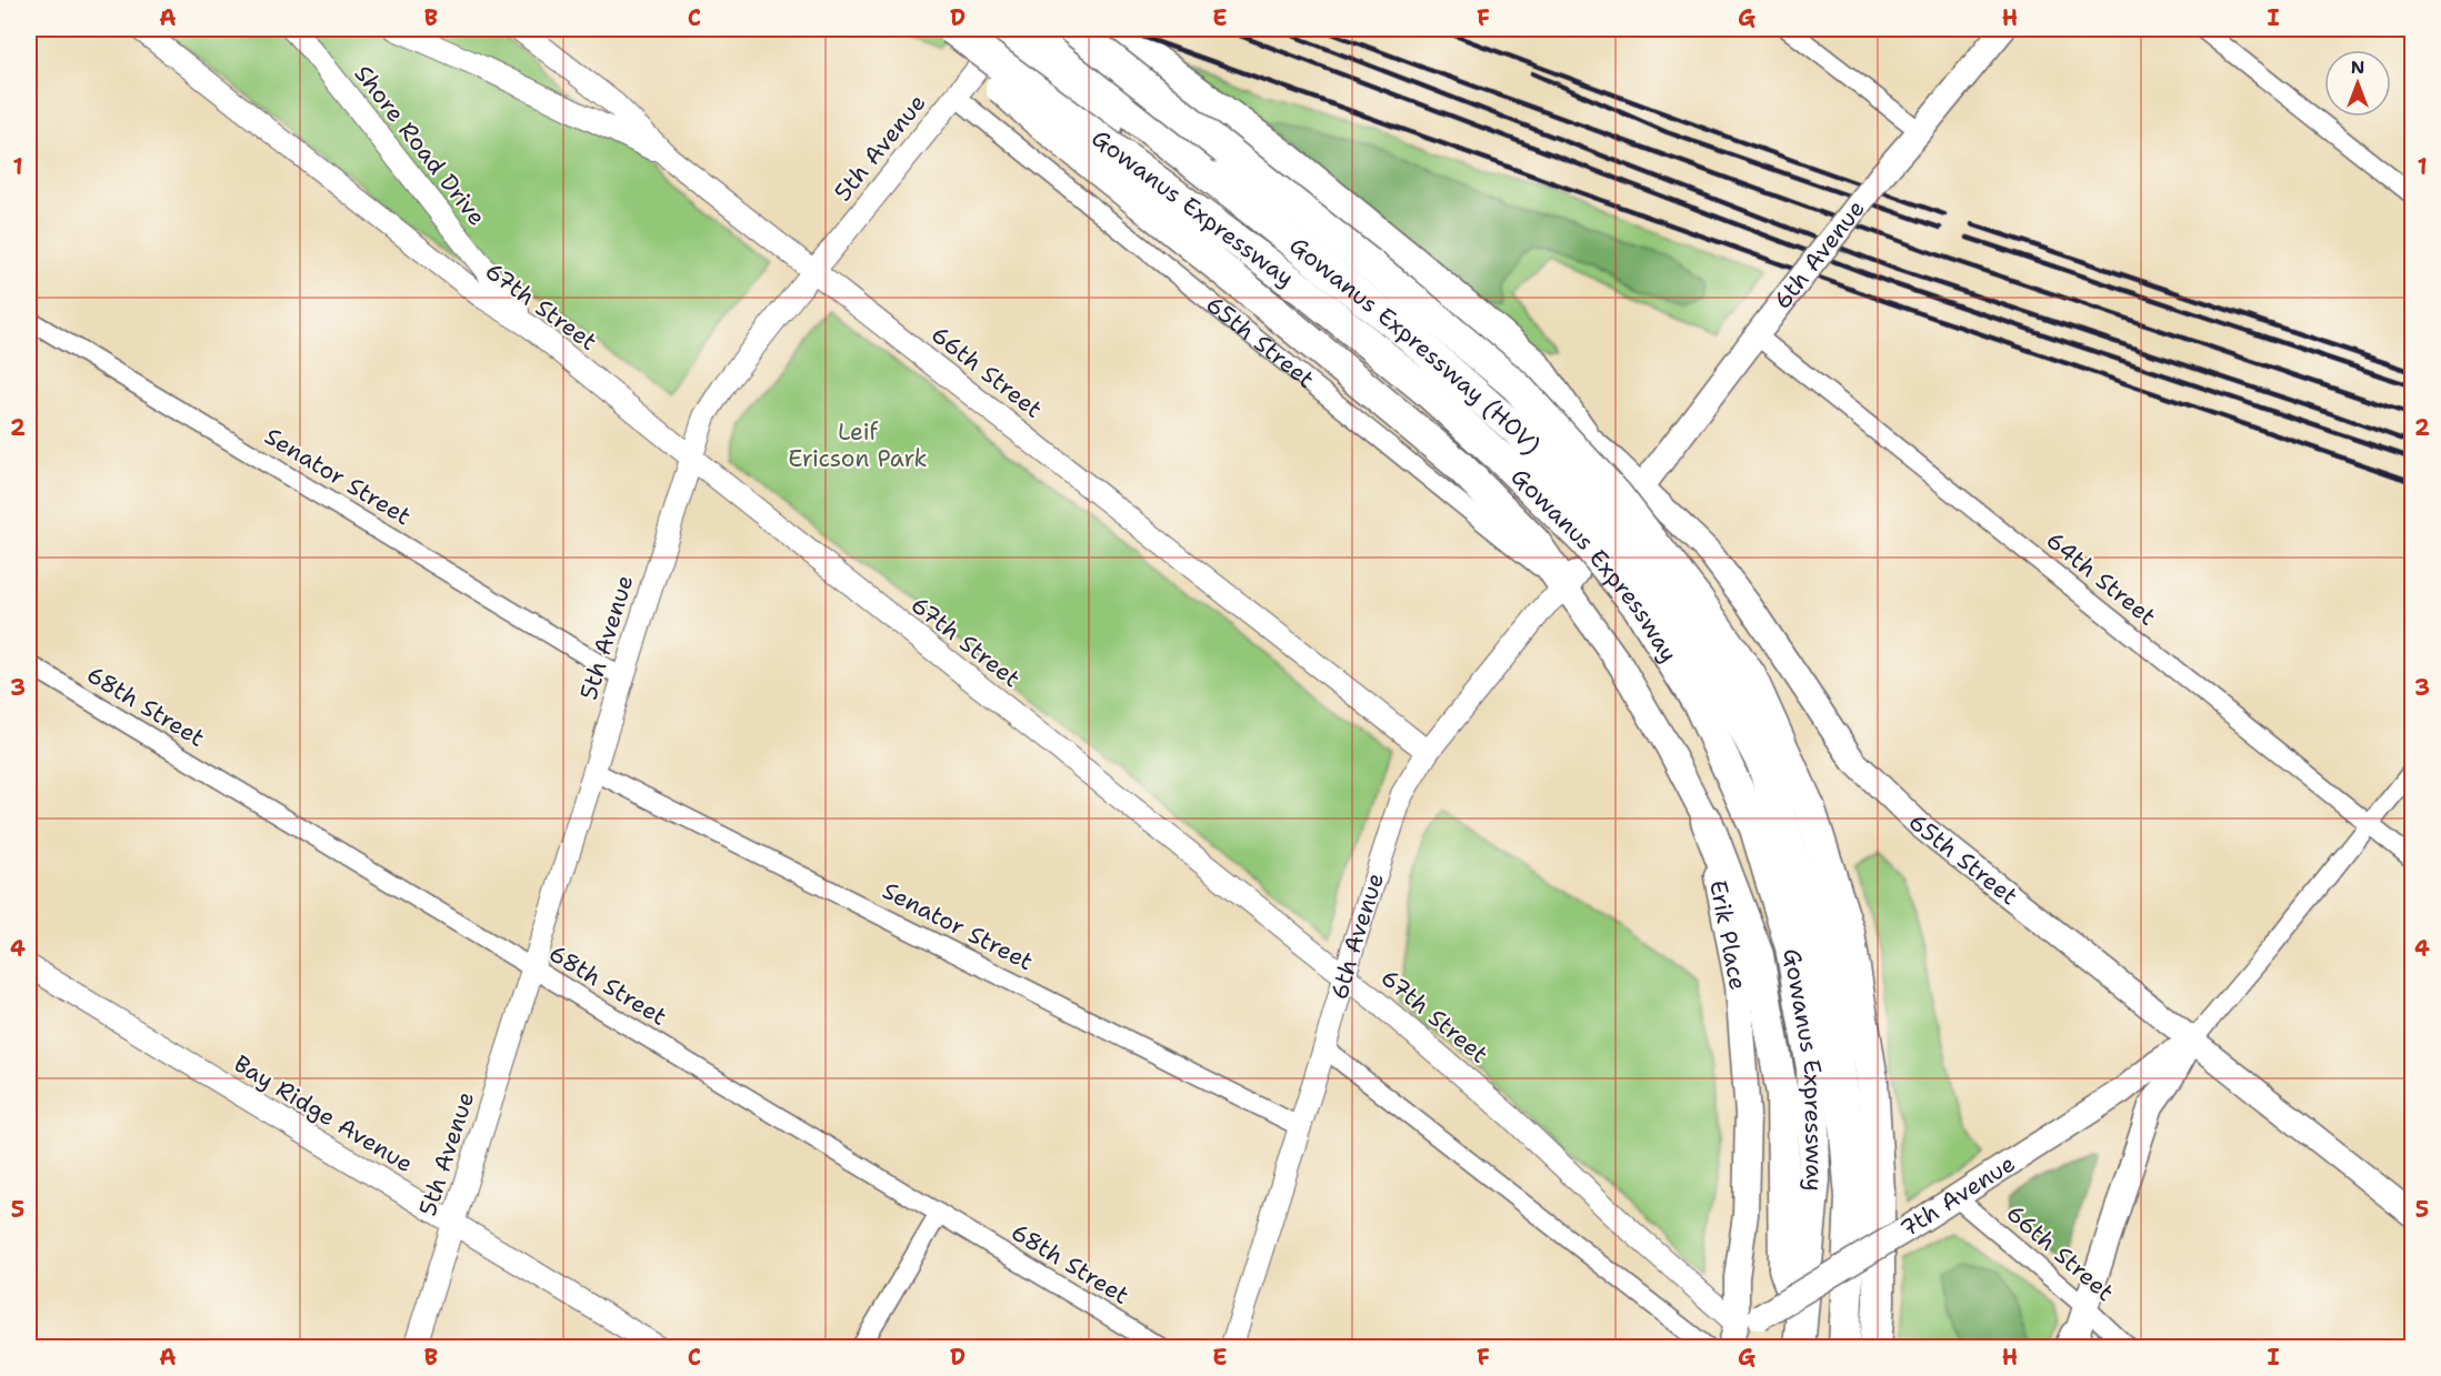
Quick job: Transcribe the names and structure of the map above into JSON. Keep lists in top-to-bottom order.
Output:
{
  "streets": {
    "highway": ["Gowanus Expressway", "Gowanus Expressway (HOV)"],
    "main road": [
      "6th Avenue",
      "65th Street",
      "Erik Place",
      "7th Avenue"
    ],
    "street": [
      "Shore Road Drive",
      "5th Avenue",
      "67th Street",
      "66th Street",
      "Senator Street",
      "64th Street",
      "68th Street",
      "Bay Ridge Avenue"
    ]
  },
  "crossings": [
    ["Shore Road Drive", "67th Street"],
    ["5th Avenue", "67th Street"],
    ["5th Avenue", "65th Street"],
    ["5th Avenue", "Gowanus Expressway (HOV)"],
    ["5th Avenue", "66th Street"],
    ["5th Avenue", "Senator Street"],
    ["5th Avenue", "68th Street"],
    ["5th Avenue", "Bay Ridge Avenue"],
    ["Gowanus Expressway", "Gowanus Expressway (HOV)"],
    ["6th Avenue", "67th Street"],
    ["6th Avenue", "65th Street"],
    ["6th Avenue", "66th Street"],
    ["6th Avenue", "Senator Street"],
    ["6th Avenue", "64th Street"],
    ["6th Avenue", "Erik Place"],
    ["67th Street", "Erik Place"],
    ["67th Street", "7th Avenue"],
    ["65th Street", "Erik Place"],
    ["65th Street", "7th Avenue"],
    ["66th Street", "7th Avenue"],
    ["64th Street", "7th Avenue"],
    ["Erik Place", "7th Avenue"]
  ],
  "parks": ["Leif Ericson Park"],
  "north": "top",
  "grid": {
    "columns": [
      "A",
      "B",
      "C",
      "D",
      "E",
      "F",
      "G",
      "H",
      "I"
    ],
    "rows": [
      "1",
      "2",
      "3",
      "4",
      "5"
    ]
  }
}
